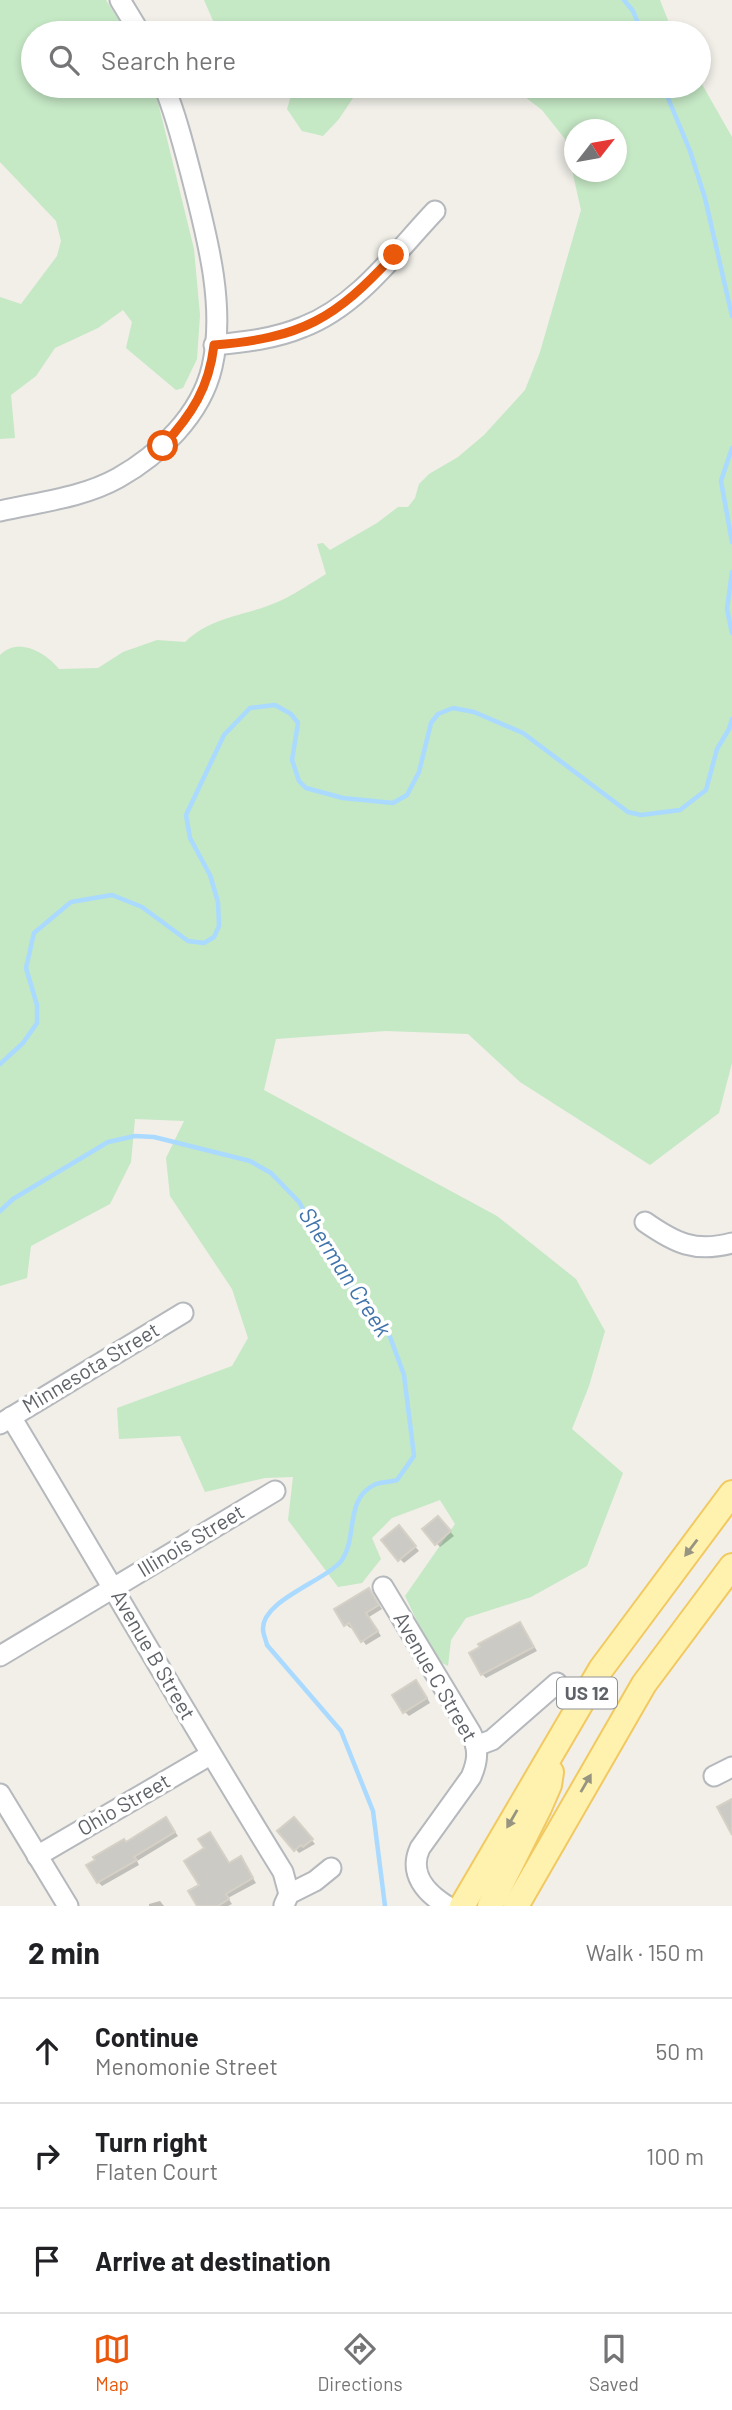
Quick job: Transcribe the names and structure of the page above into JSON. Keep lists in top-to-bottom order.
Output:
{
  "streets": {
    "main road": ["US 12"],
    "street": [
      "Minnesota Street",
      "Illinois Street",
      "Avenue B Street",
      "Avenue C Street",
      "Ohio Street"
    ]
  },
  "crossings": [
    ["Minnesota Street", "Avenue B Street"],
    ["Illinois Street", "Avenue B Street"],
    ["Avenue B Street", "Ohio Street"]
  ],
  "water": ["Sherman Creek"],
  "north": "top right",
  "page": {
    "search": "Search here",
    "heading": ["2 min", "Walk · 150 m"],
    "list": [
      ["Continue", "Menomonie Street", "50 m"],
      ["Turn right", "Flaten Court", "100 m"],
      "Arrive at destination"
    ],
    "nav": ["Map", "Directions", "Saved"]
  }
}
